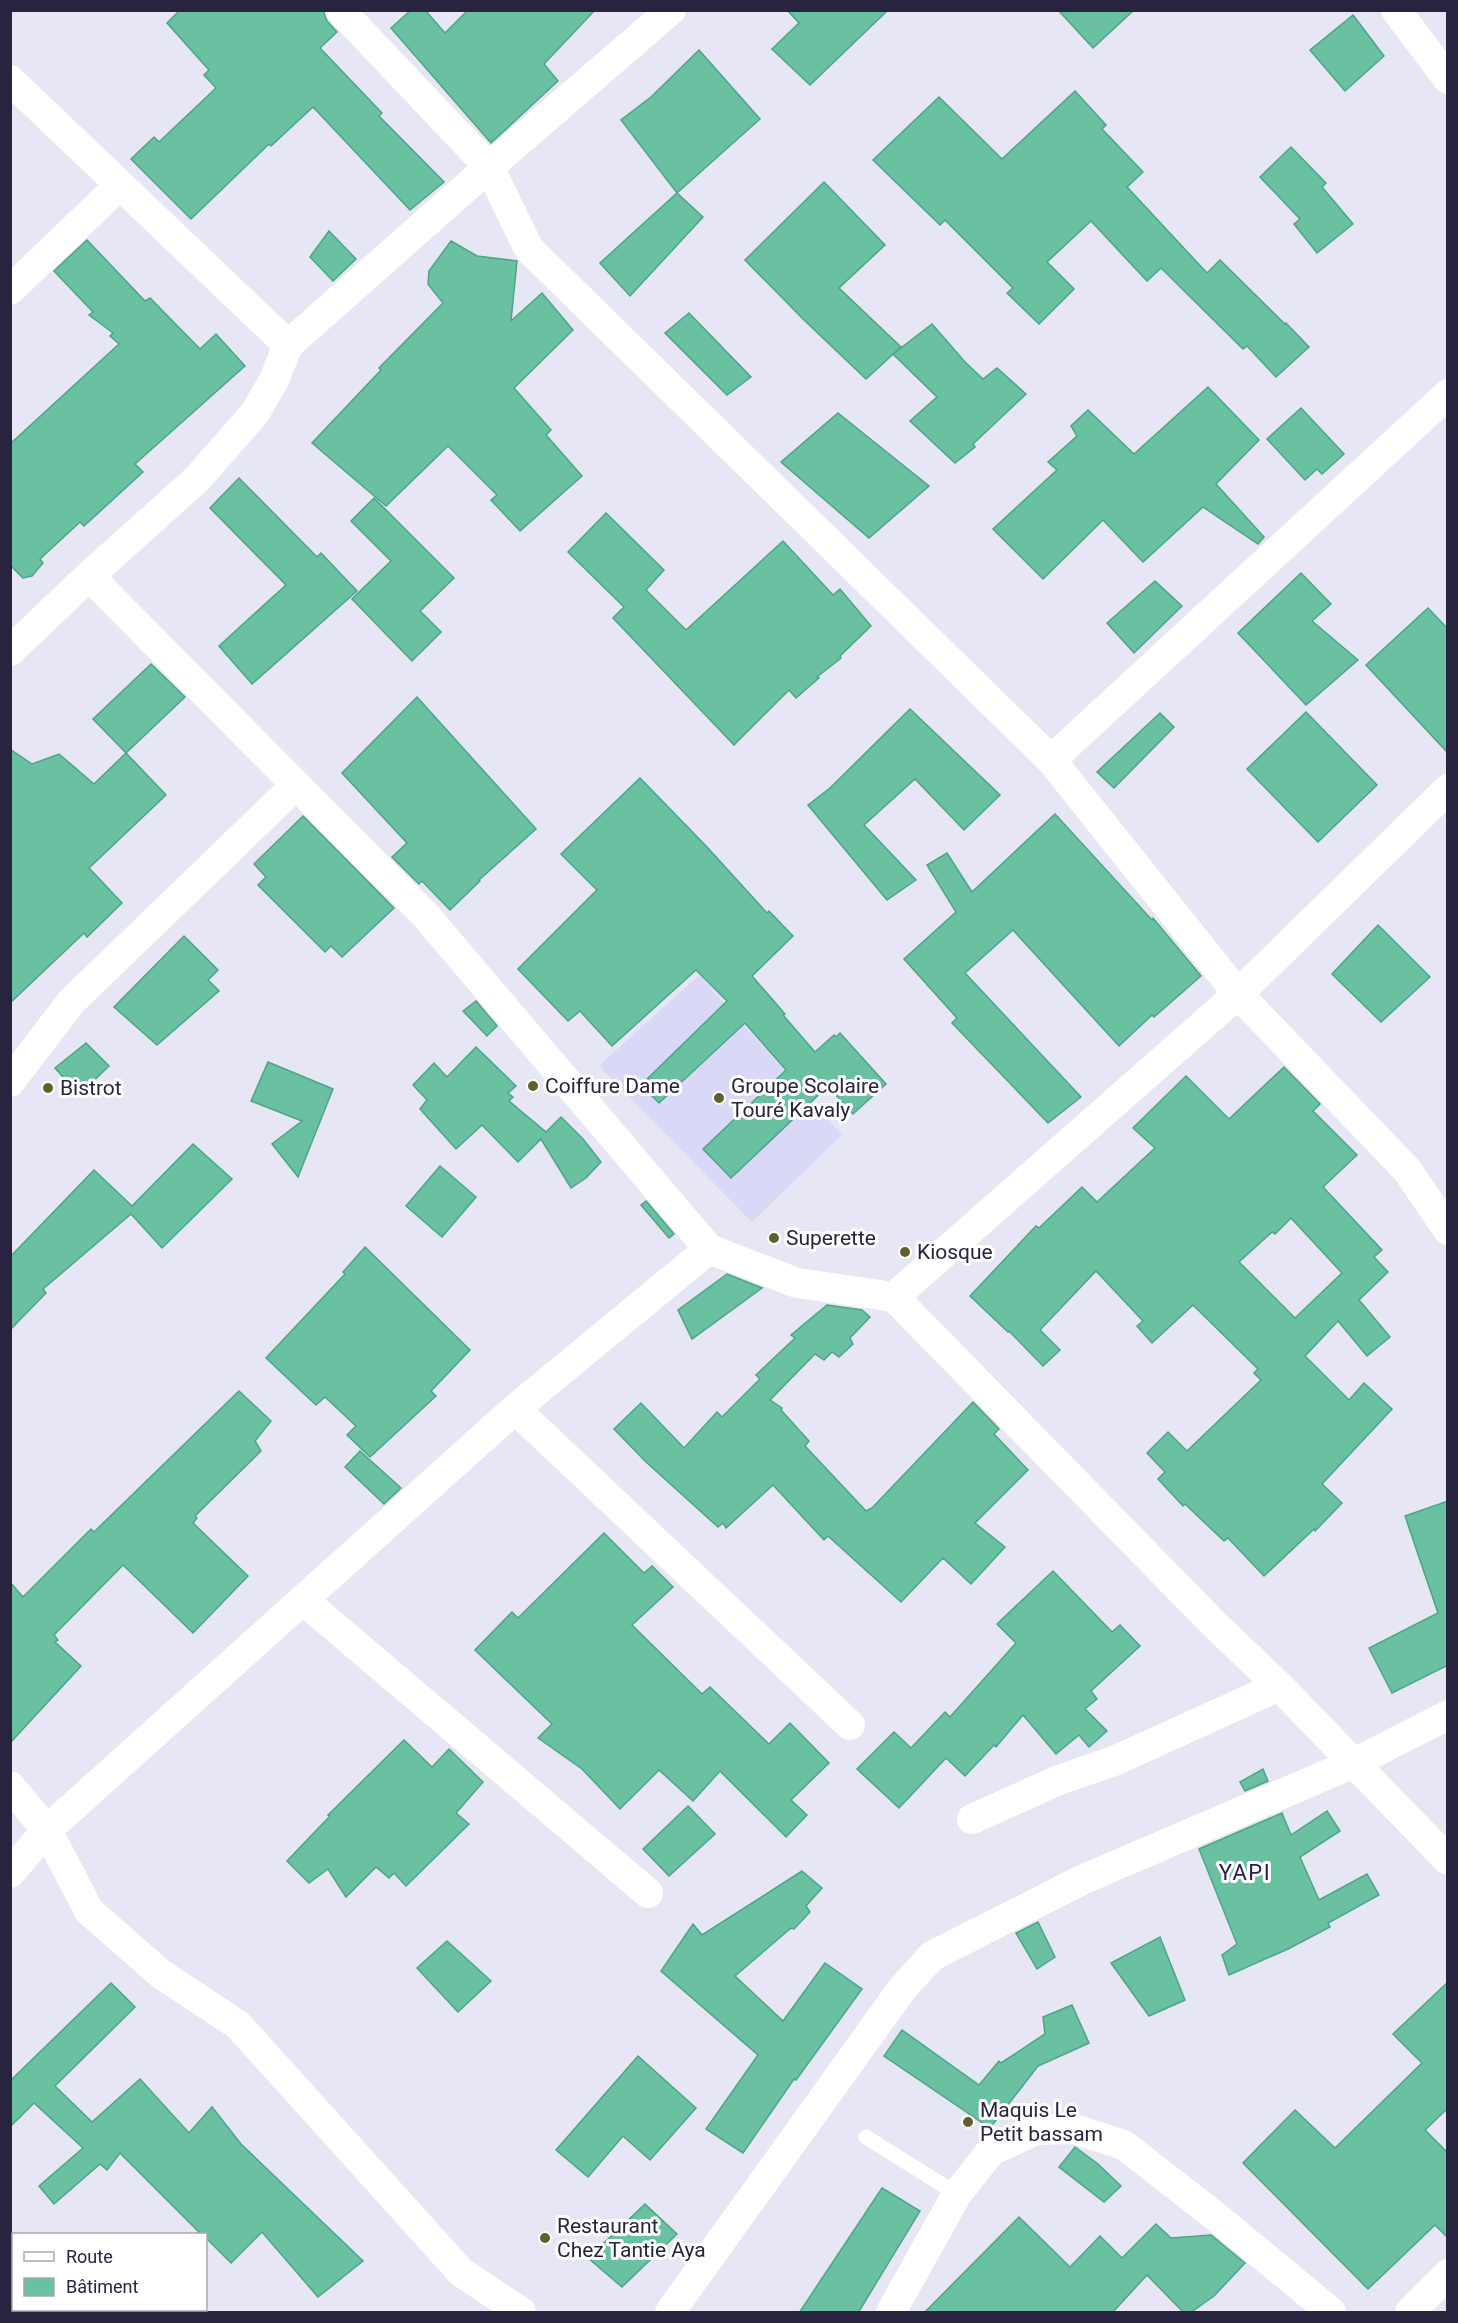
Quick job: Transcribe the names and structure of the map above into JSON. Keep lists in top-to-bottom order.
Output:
{
  "districts": ["YAPI"],
  "places": [
    "Coiffure Dame",
    "Bistrot",
    "Groupe Scolaire Touré Kavaly",
    "Superette",
    "Kiosque",
    "Maquis Le Petit bassam",
    "Restaurant Chez Tantie Aya"
  ],
  "legend": ["Route", "Bâtiment"]
}
